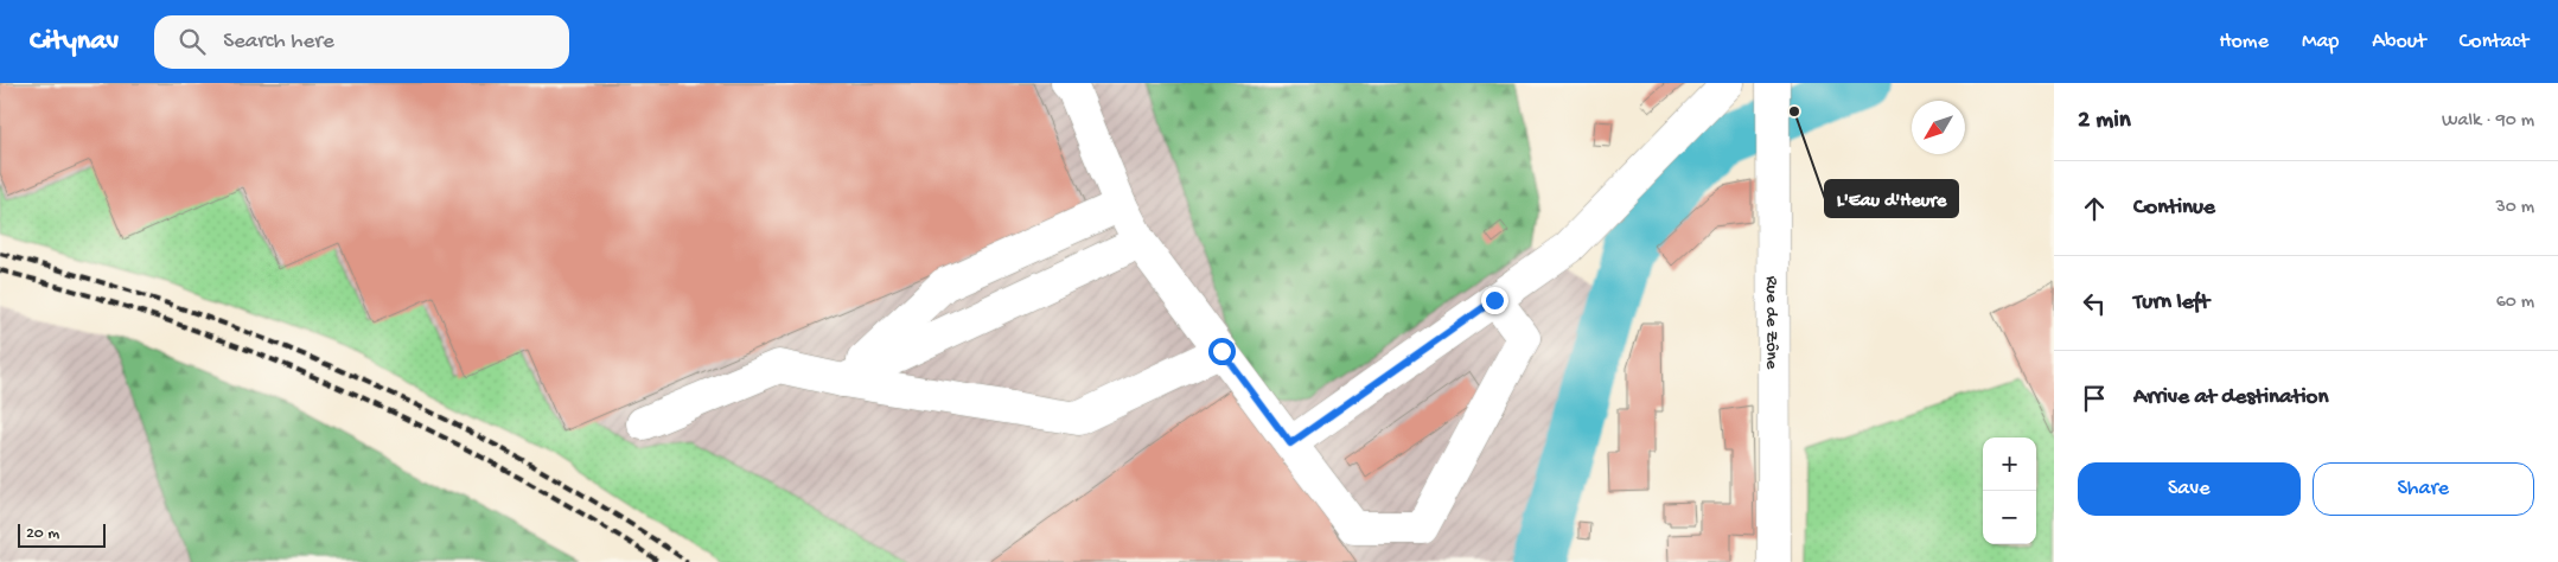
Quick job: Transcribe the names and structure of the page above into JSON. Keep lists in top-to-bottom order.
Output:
{
  "streets": {
    "street": ["Rue de Zône"]
  },
  "places": ["L'Eau d'Heure"],
  "scale_bar": "20 m",
  "north": "bottom left",
  "page": {
    "header": "Citynav",
    "search": "Search here",
    "nav": [
      "Home",
      "Map",
      "About",
      "Contact"
    ],
    "heading": ["2 min", "Walk · 90 m"],
    "list": [
      ["Continue", "30 m"],
      ["Turn left", "60 m"],
      "Arrive at destination"
    ],
    "map_buttons": ["+", "−"],
    "buttons": ["Save", "Share"],
    "scale": "20 m"
  }
}
